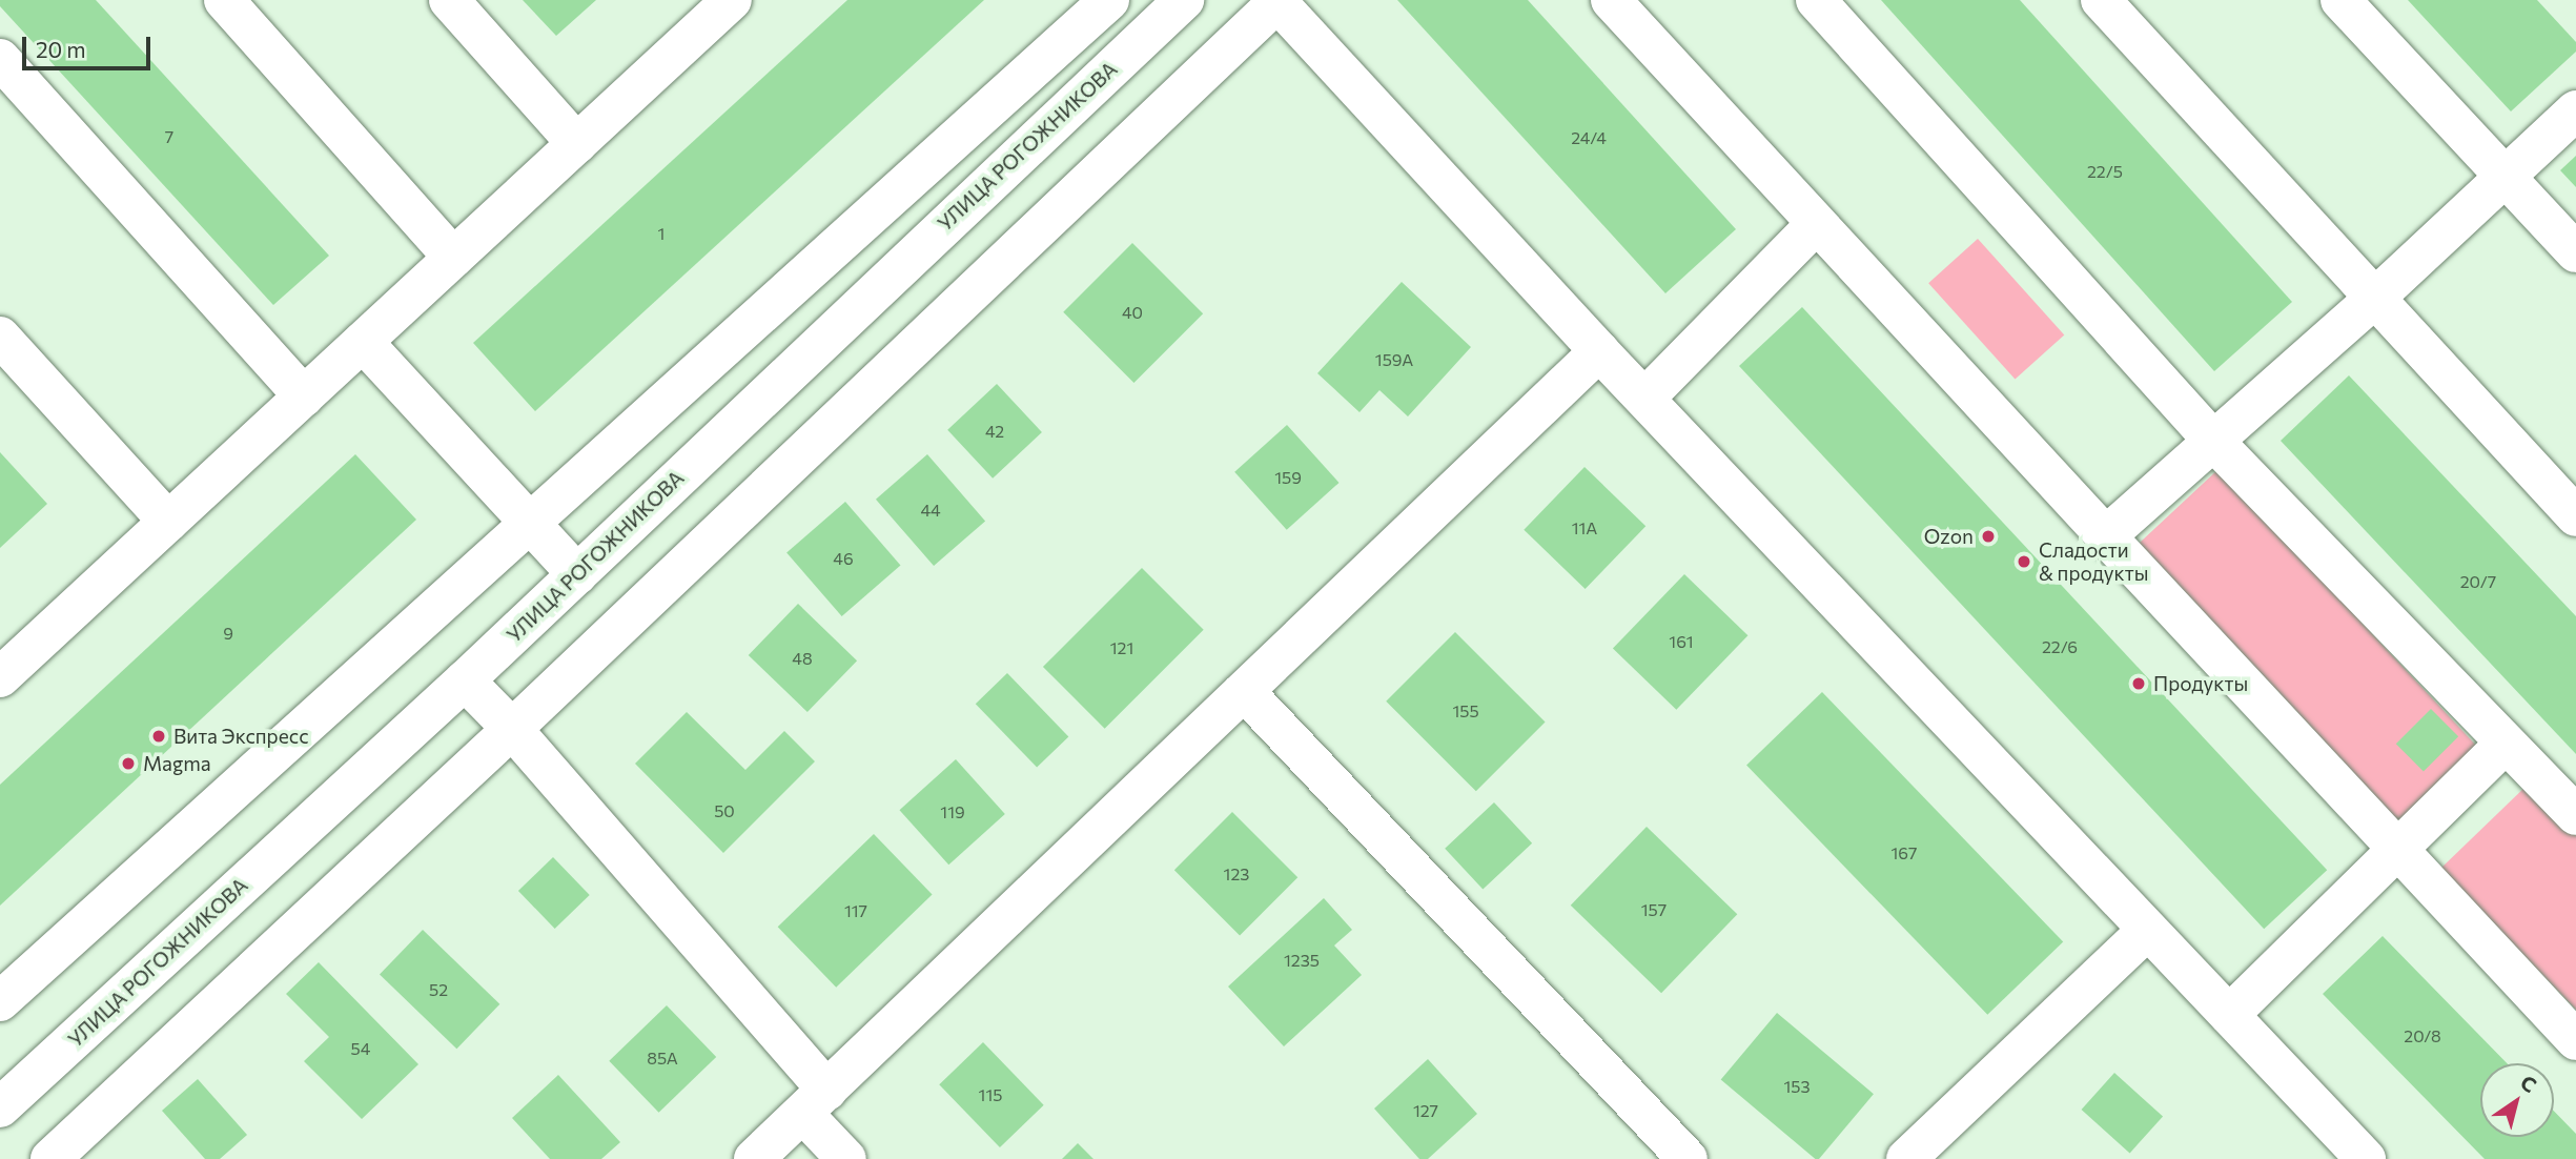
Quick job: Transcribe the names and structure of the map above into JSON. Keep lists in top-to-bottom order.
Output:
{
  "streets": {
    "street": ["УЛИЦА РОГОЖНИКОВА"]
  },
  "places": [
    "Ozon",
    "Сладости & продукты",
    "Продукты",
    "Вита Экспресс",
    "Magma"
  ],
  "house_numbers": [
    "7",
    "24/4",
    "22/5",
    "1",
    "40",
    "159А",
    "42",
    "159",
    "44",
    "11А",
    "46",
    "20/7",
    "9",
    "161",
    "22/6",
    "121",
    "48",
    "155",
    "50",
    "119",
    "167",
    "123",
    "157",
    "117",
    "1235",
    "52",
    "20/8",
    "54",
    "85А",
    "153",
    "115",
    "127"
  ],
  "scale_bar": "20 m",
  "north": "top right"
}
